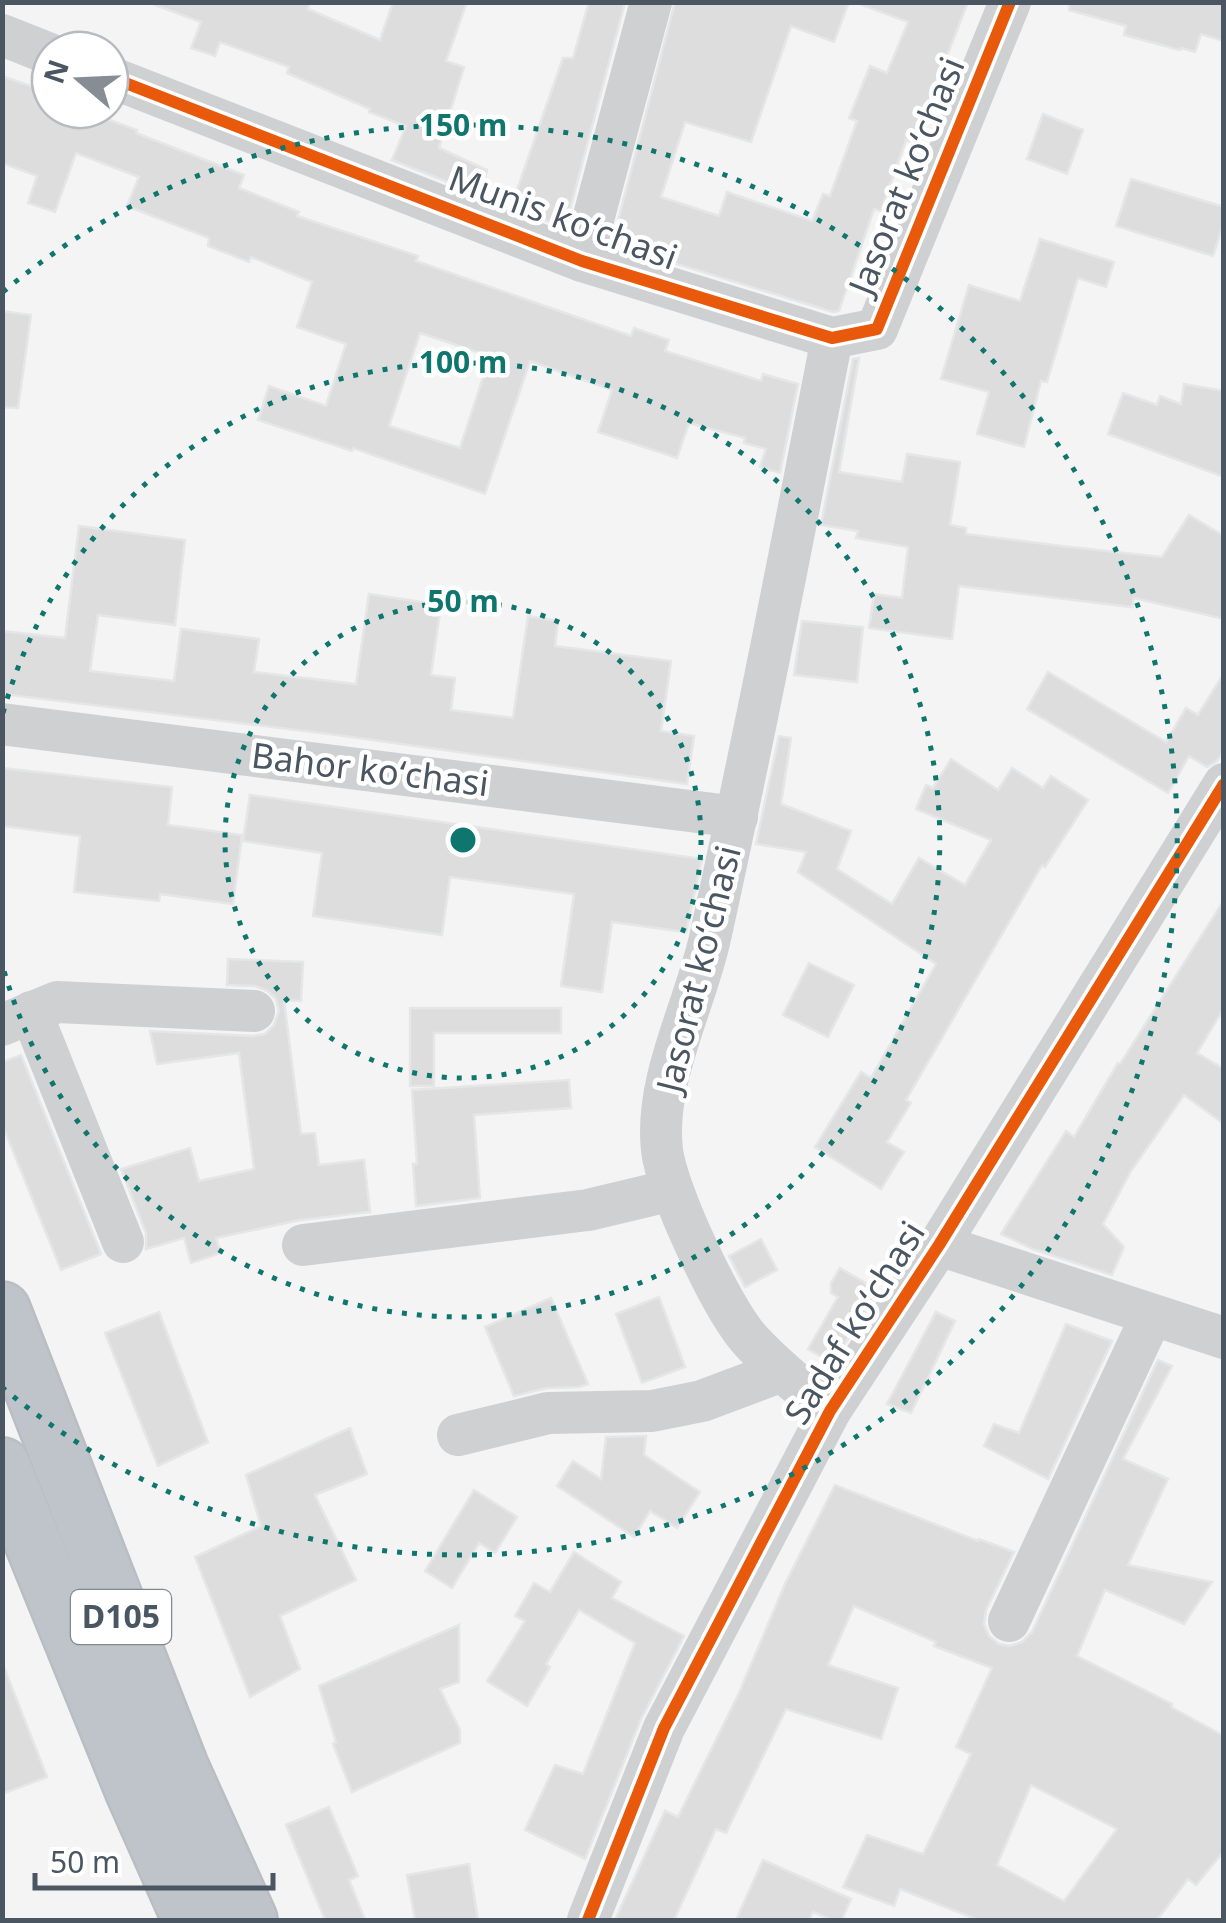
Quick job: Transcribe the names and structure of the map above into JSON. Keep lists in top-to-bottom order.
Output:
{
  "streets": {
    "highway": ["D105"],
    "street": [
      "Jasorat koʻchasi",
      "Munis koʻchasi",
      "Bahor koʻchasi",
      "Sadaf koʻchasi"
    ]
  },
  "crossings": [
    ["Jasorat koʻchasi", "Munis koʻchasi"],
    ["Jasorat koʻchasi", "Bahor koʻchasi"],
    ["Jasorat koʻchasi", "Sadaf koʻchasi"]
  ],
  "scale_bar": "50 m",
  "north": "left",
  "rings": ["150 m", "100 m", "50 m"]
}
